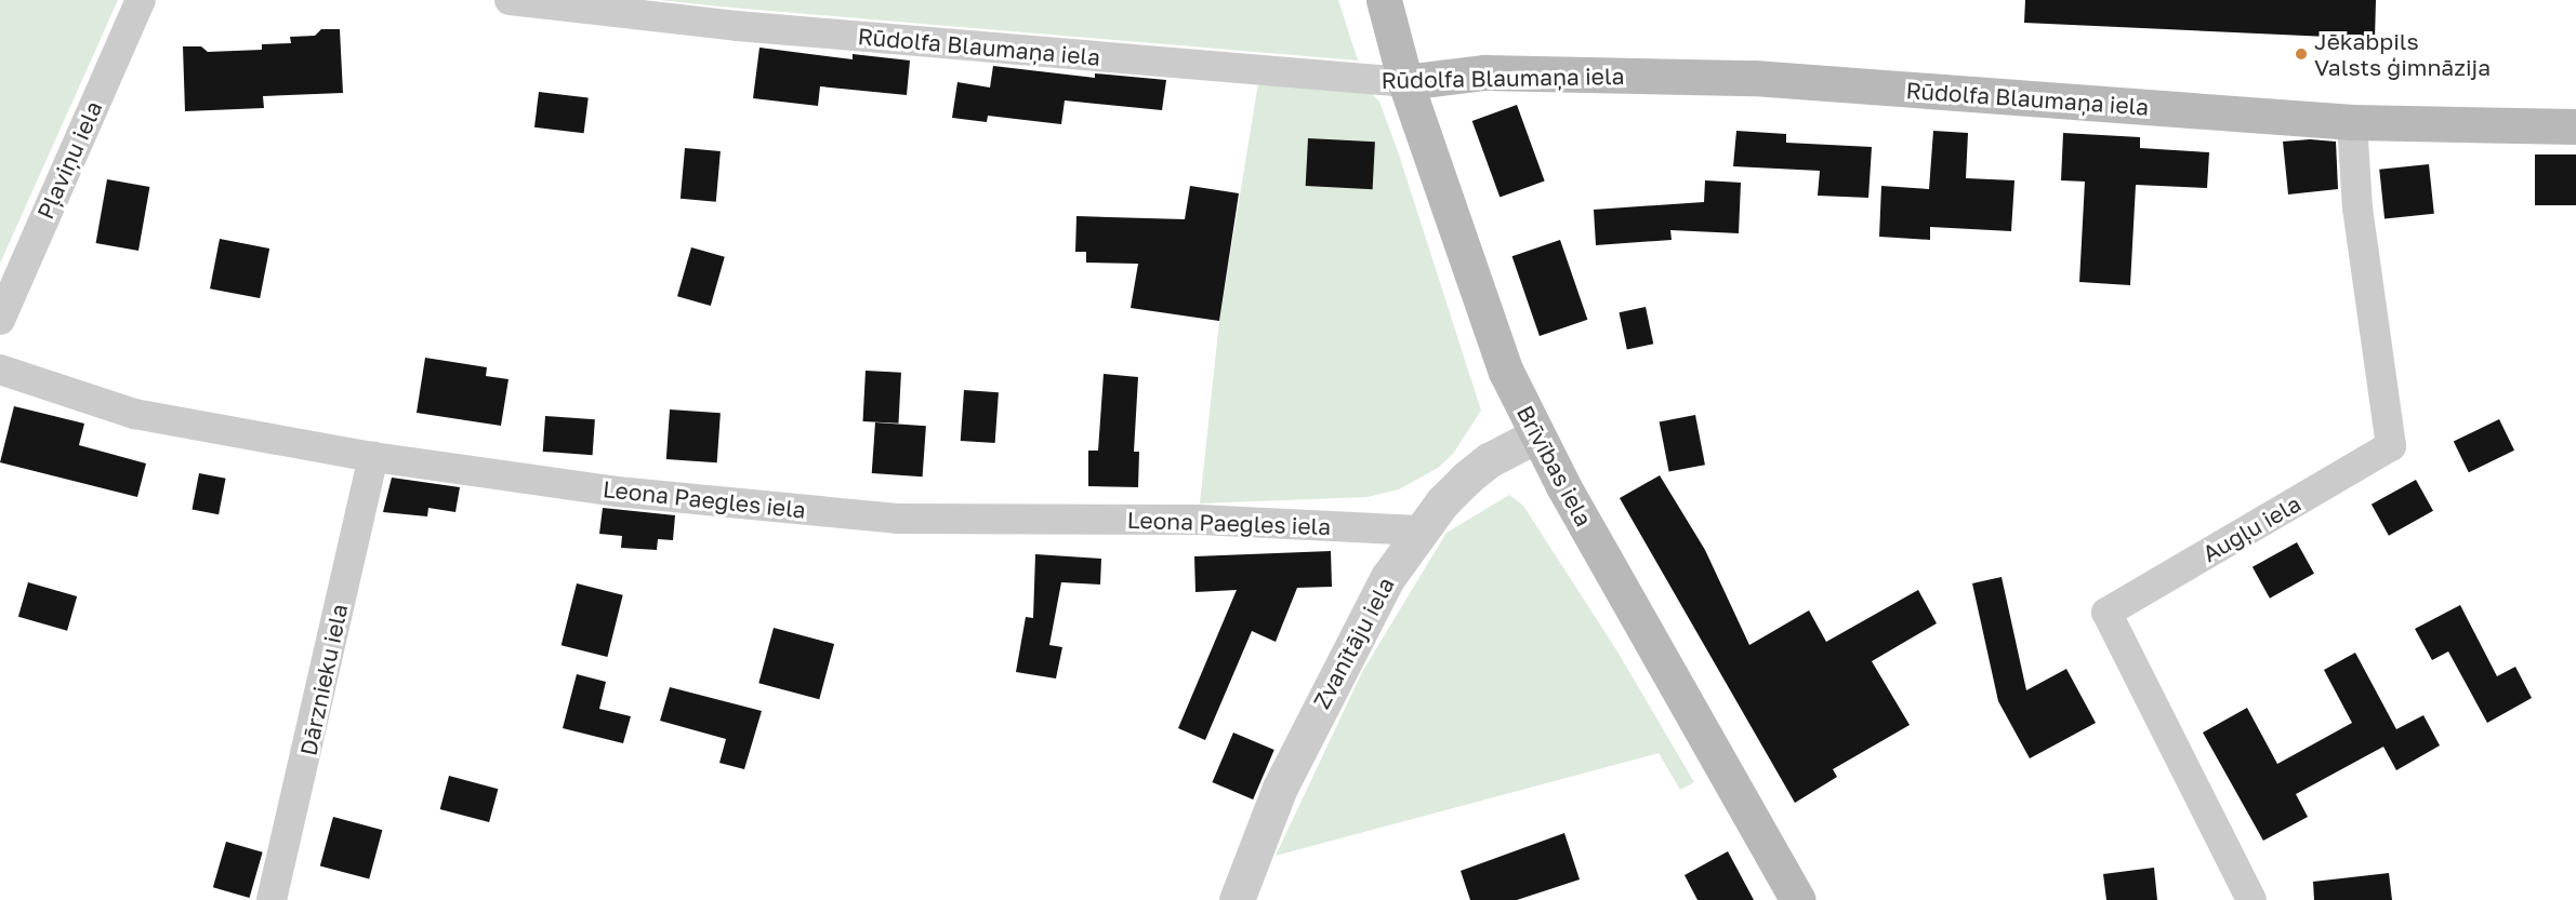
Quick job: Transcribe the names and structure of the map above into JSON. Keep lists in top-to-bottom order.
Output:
{
  "streets": {
    "main road": ["Rūdolfa Blaumaņa iela", "Brīvības iela"],
    "street": [
      "Pļaviņu iela",
      "Leona Paegles iela",
      "Augļu iela",
      "Zvanītāju iela",
      "Dārznieku iela"
    ]
  },
  "crossings": [
    ["Rūdolfa Blaumaņa iela", "Brīvības iela"],
    ["Rūdolfa Blaumaņa iela", "Augļu iela"],
    ["Brīvības iela", "Zvanītāju iela"],
    ["Leona Paegles iela", "Zvanītāju iela"],
    ["Leona Paegles iela", "Dārznieku iela"]
  ],
  "places": ["Jēkabpils Valsts ģimnāzija"]
}
